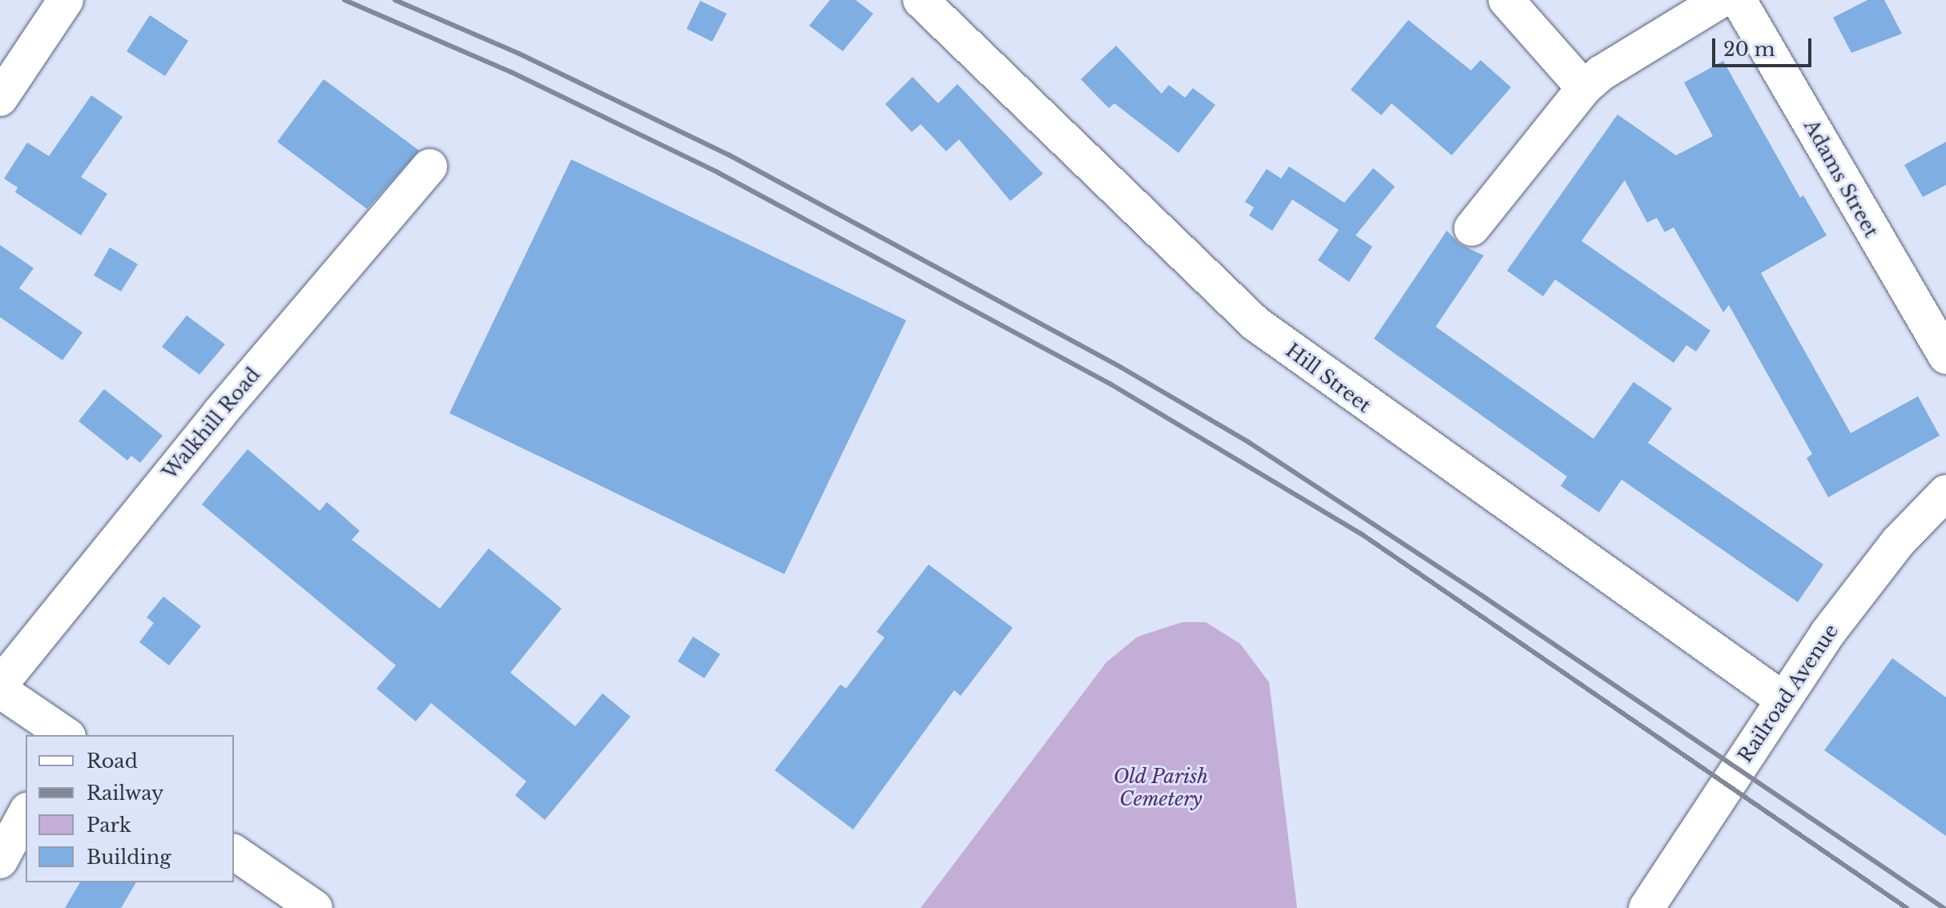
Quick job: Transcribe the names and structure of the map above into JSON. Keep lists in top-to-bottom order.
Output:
{
  "streets": {
    "street": [
      "Adams Street",
      "Hill Street",
      "Walkhill Road",
      "Railroad Avenue"
    ]
  },
  "crossings": [
    ["Hill Street", "Railroad Avenue"]
  ],
  "parks": ["Old Parish Cemetery"],
  "legend": [
    "Road",
    "Railway",
    "Park",
    "Building"
  ],
  "scale_bar": "20 m"
}
